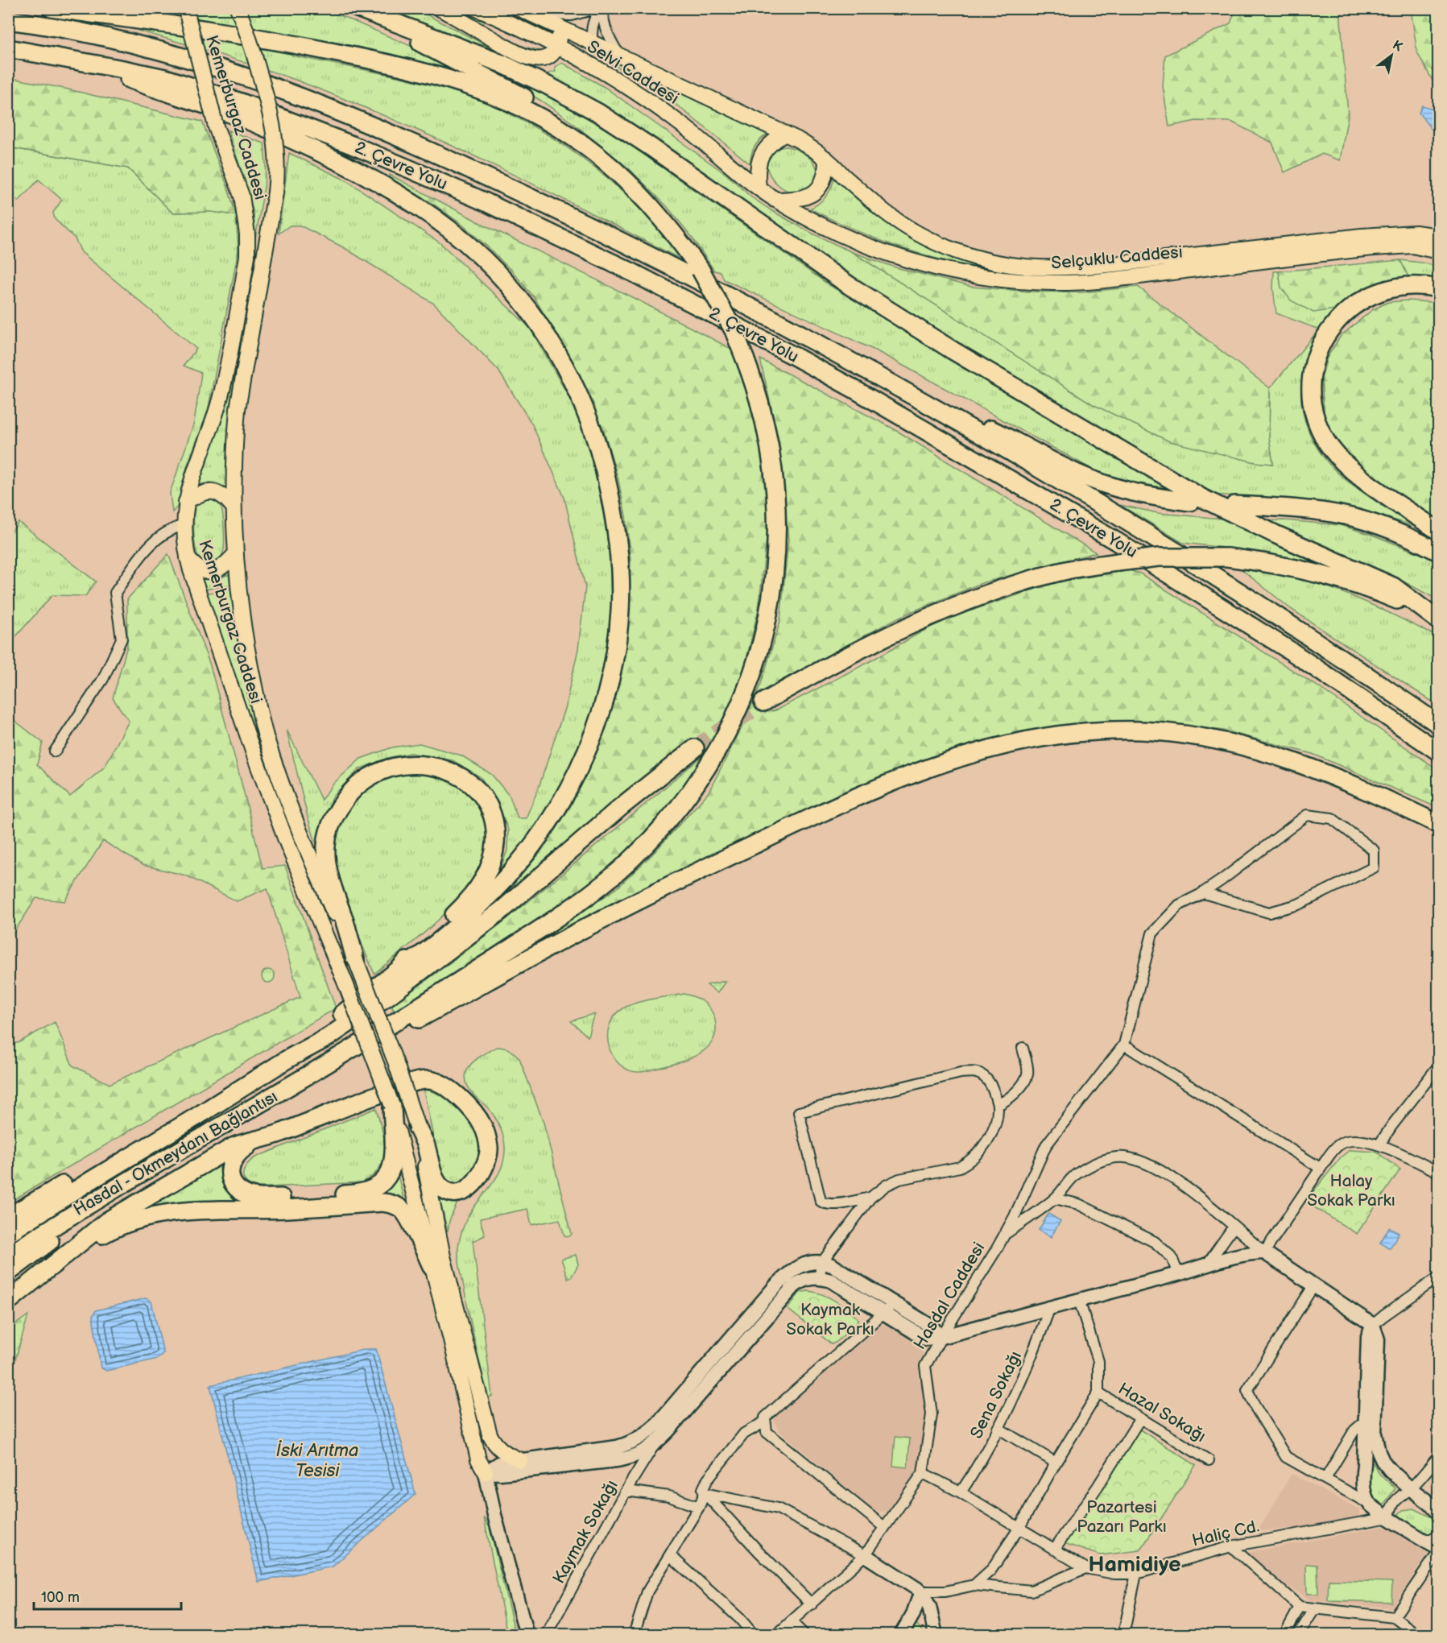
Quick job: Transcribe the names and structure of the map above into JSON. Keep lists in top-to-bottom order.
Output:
{
  "streets": {
    "highway": ["2. Çevre Yolu", "Hasdal - Okmeydanı Bağlantısı"],
    "main road": ["Selvi Caddesi", "Kemerburgaz Caddesi", "Selçuklu Caddesi"],
    "street": [
      "Hasdal Caddesi",
      "Sena Sokağı",
      "Hazal Sokağı",
      "Kaymak Sokağı",
      "Haliç Cd."
    ]
  },
  "crossings": [
    ["Selvi Caddesi", "Selçuklu Caddesi"],
    ["Hasdal Caddesi", "Haliç Cd."],
    ["Sena Sokağı", "Haliç Cd."]
  ],
  "districts": ["Hamidiye"],
  "water": ["İski Arıtma Tesisi"],
  "parks": ["Halay Sokak Parkı", "Kaymak Sokak Parkı", "Pazartesi Pazarı Parkı"],
  "scale_bar": "100 m",
  "north": "top right"
}
